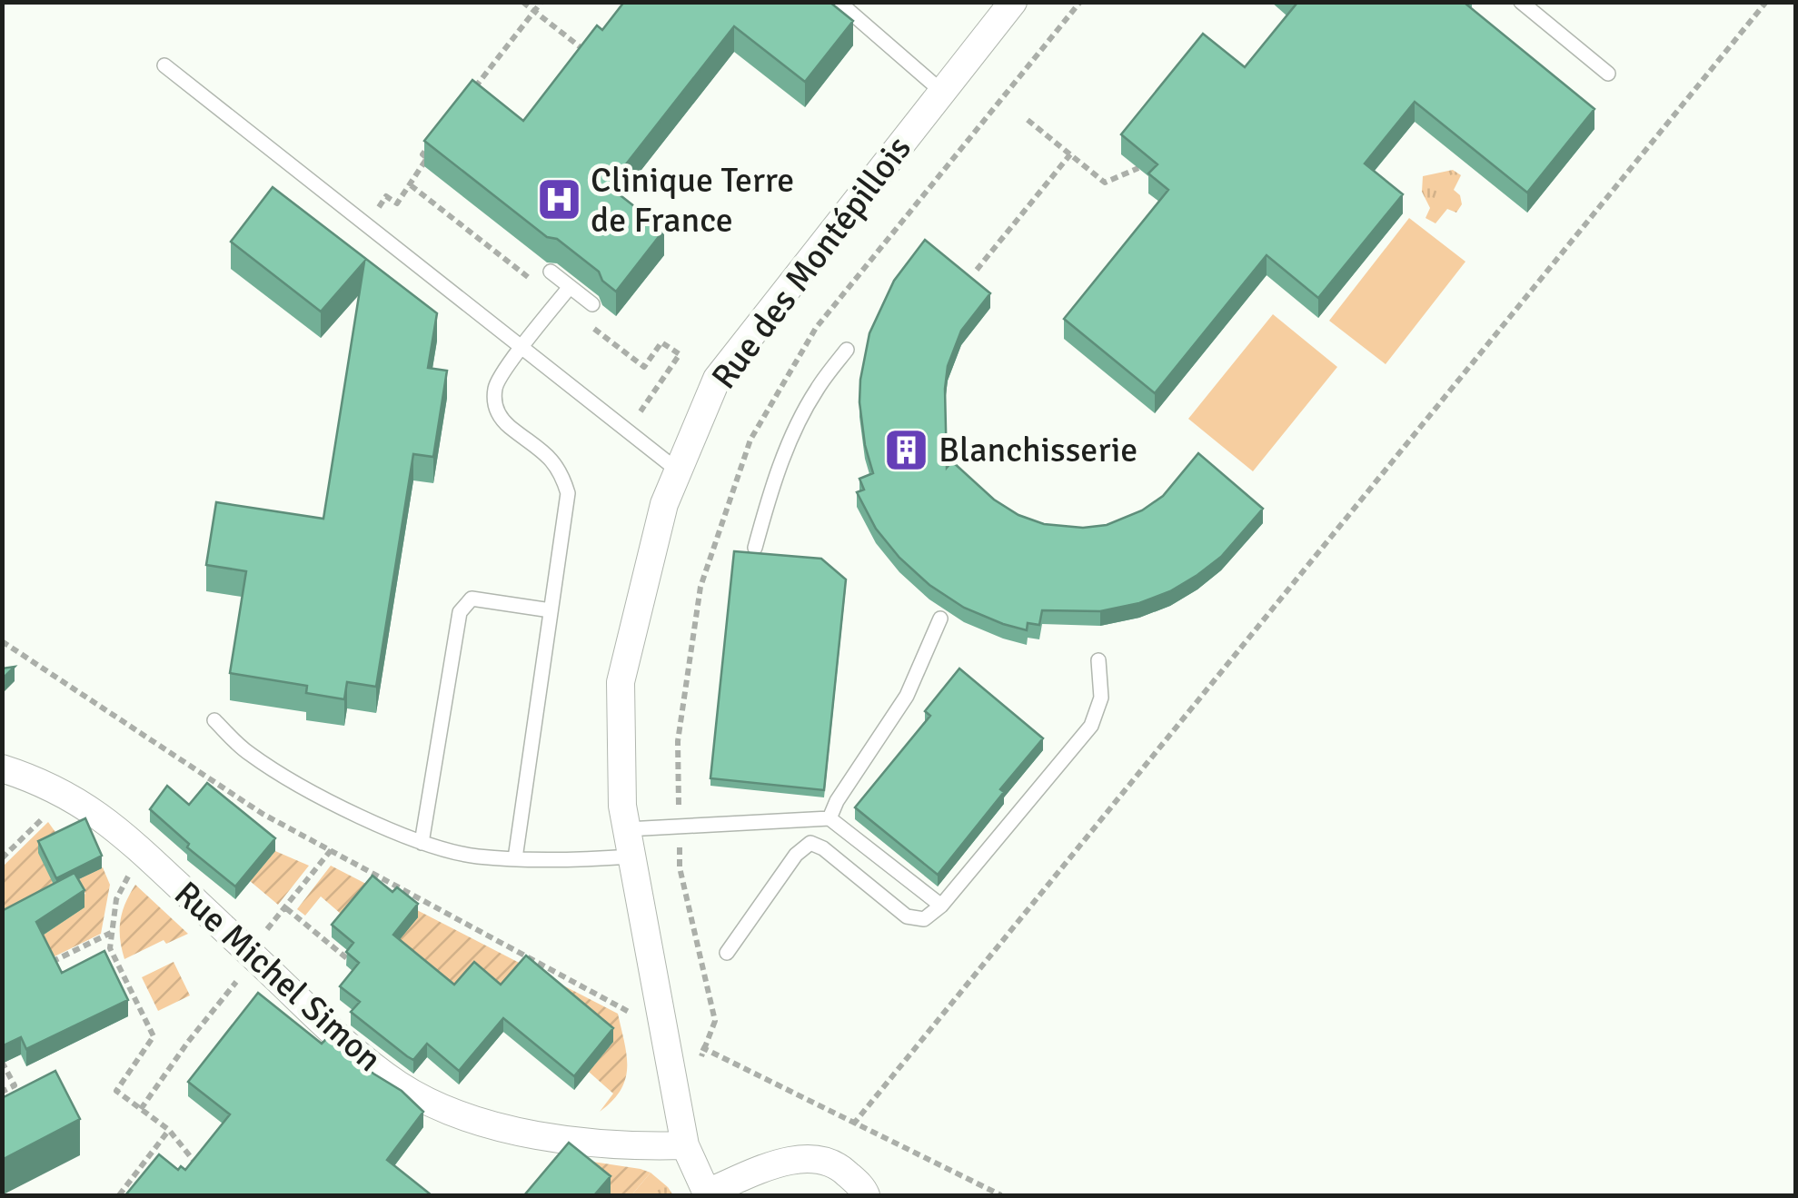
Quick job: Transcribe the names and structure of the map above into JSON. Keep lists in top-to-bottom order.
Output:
{
  "streets": {
    "street": ["Rue des Montépillois", "Rue Michel Simon"]
  },
  "crossings": [
    ["Rue des Montépillois", "Rue Michel Simon"]
  ],
  "places": {
    "hospital": ["Clinique Terre de France"],
    "building": ["Blanchisserie"]
  }
}
